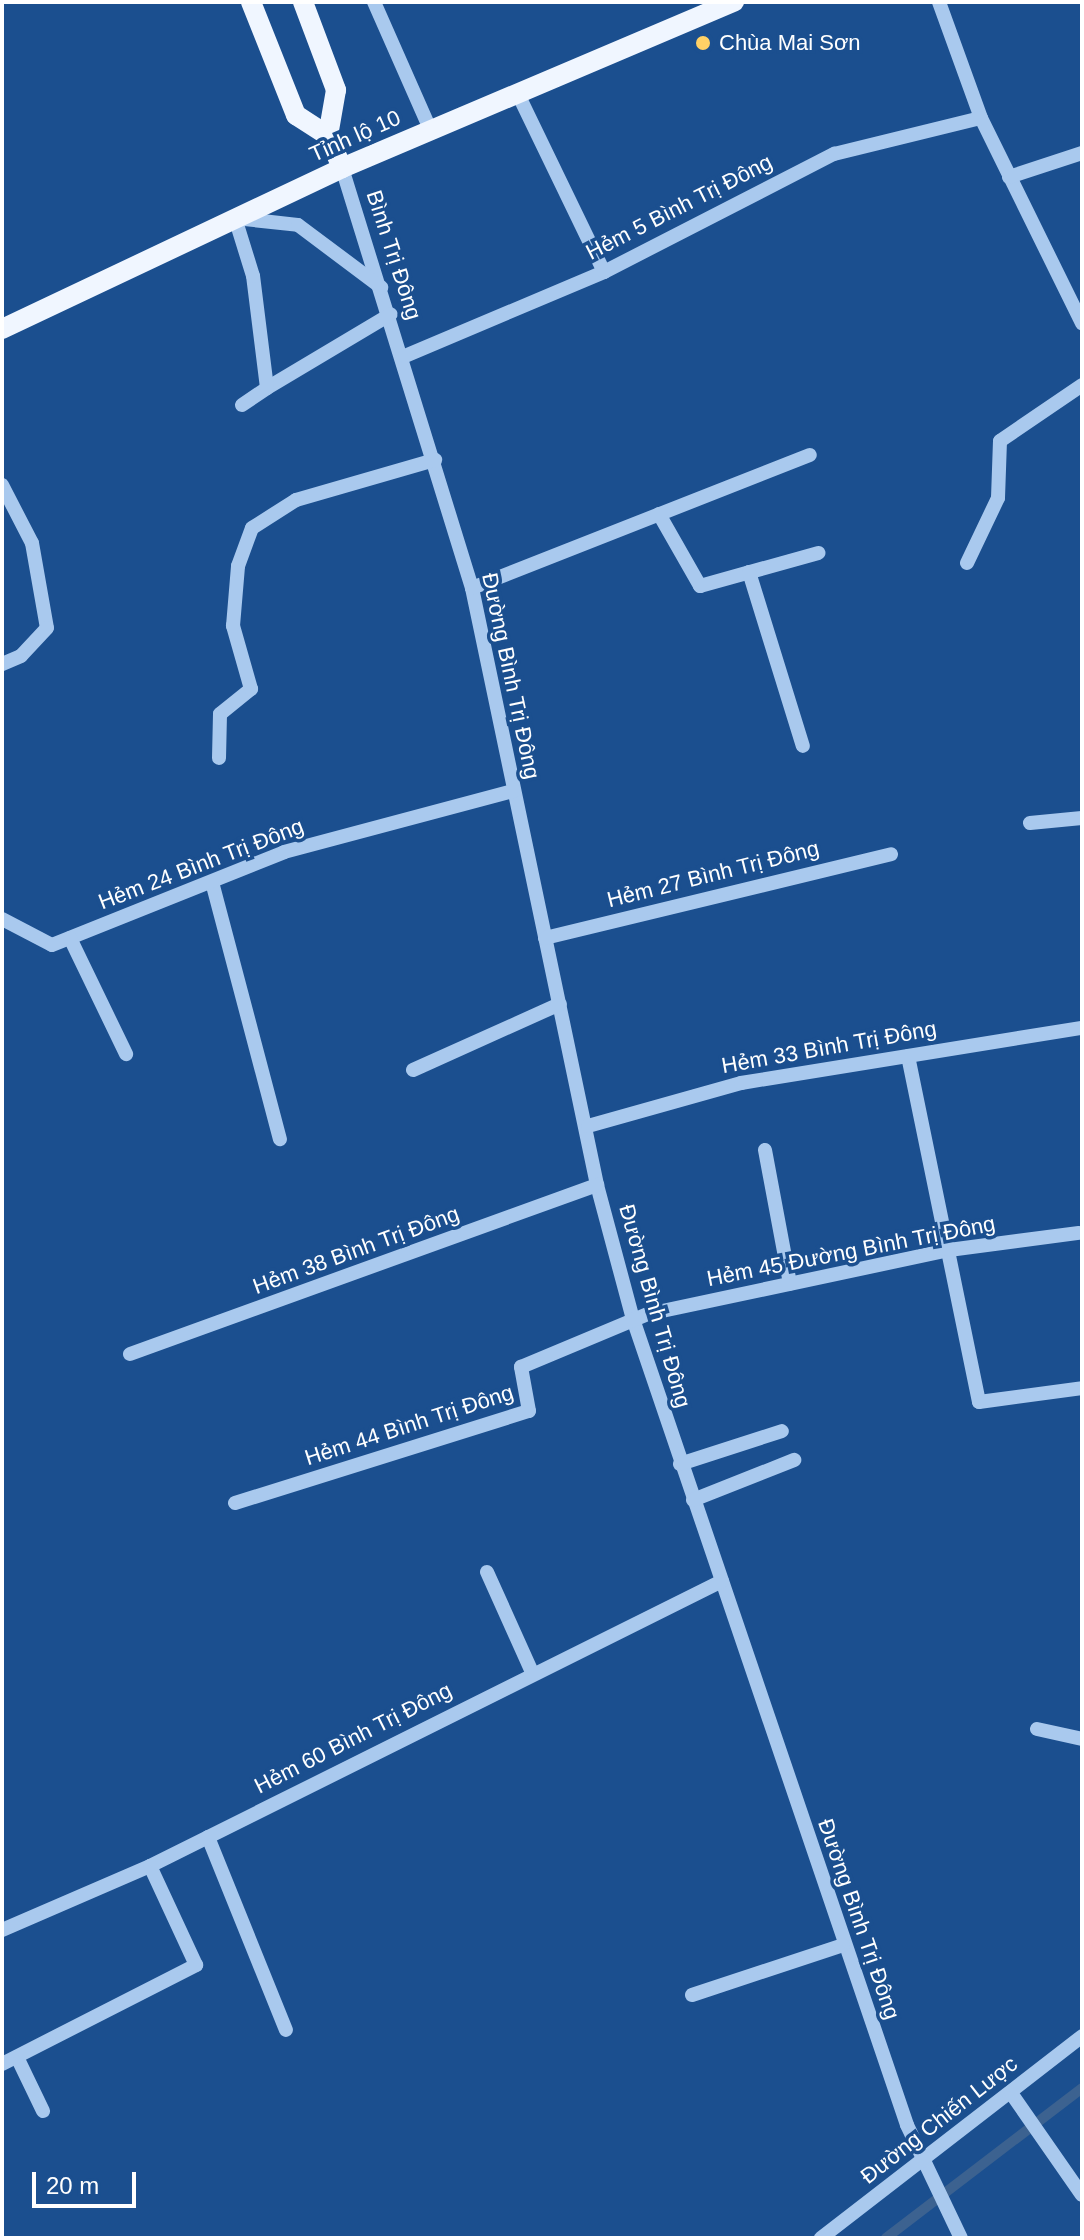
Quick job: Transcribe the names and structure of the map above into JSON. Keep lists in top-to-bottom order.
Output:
{
  "streets": {
    "main road": ["Tỉnh lộ 10"],
    "street": [
      "Hẻm 5 Bình Trị Đông",
      "Bình Trị Đông",
      "Đường Bình Trị Đông",
      "Hẻm 24 Bình Trị Đông",
      "Hẻm 27 Bình Trị Đông",
      "Hẻm 33 Bình Trị Đông",
      "Hẻm 38 Bình Trị Đông",
      "Hẻm 45 Đường Bình Trị Đông",
      "Hẻm 44 Bình Trị Đông",
      "Hẻm 60 Bình Trị Đông",
      "Đường Chiến Lược"
    ]
  },
  "crossings": [
    ["Tỉnh lộ 10", "Bình Trị Đông"],
    ["Hẻm 5 Bình Trị Đông", "Bình Trị Đông"],
    ["Hẻm 5 Bình Trị Đông", "Đường Bình Trị Đông"],
    ["Bình Trị Đông", "Đường Bình Trị Đông"],
    ["Đường Bình Trị Đông", "Hẻm 24 Bình Trị Đông"],
    ["Đường Bình Trị Đông", "Hẻm 27 Bình Trị Đông"],
    ["Đường Bình Trị Đông", "Hẻm 33 Bình Trị Đông"],
    ["Đường Bình Trị Đông", "Hẻm 38 Bình Trị Đông"],
    ["Đường Bình Trị Đông", "Hẻm 45 Đường Bình Trị Đông"],
    ["Đường Bình Trị Đông", "Hẻm 44 Bình Trị Đông"],
    ["Đường Bình Trị Đông", "Hẻm 60 Bình Trị Đông"],
    ["Đường Bình Trị Đông", "Đường Chiến Lược"],
    ["Hẻm 45 Đường Bình Trị Đông", "Hẻm 44 Bình Trị Đông"]
  ],
  "places": ["Chùa Mai Sơn"],
  "scale_bar": "20 m"
}
